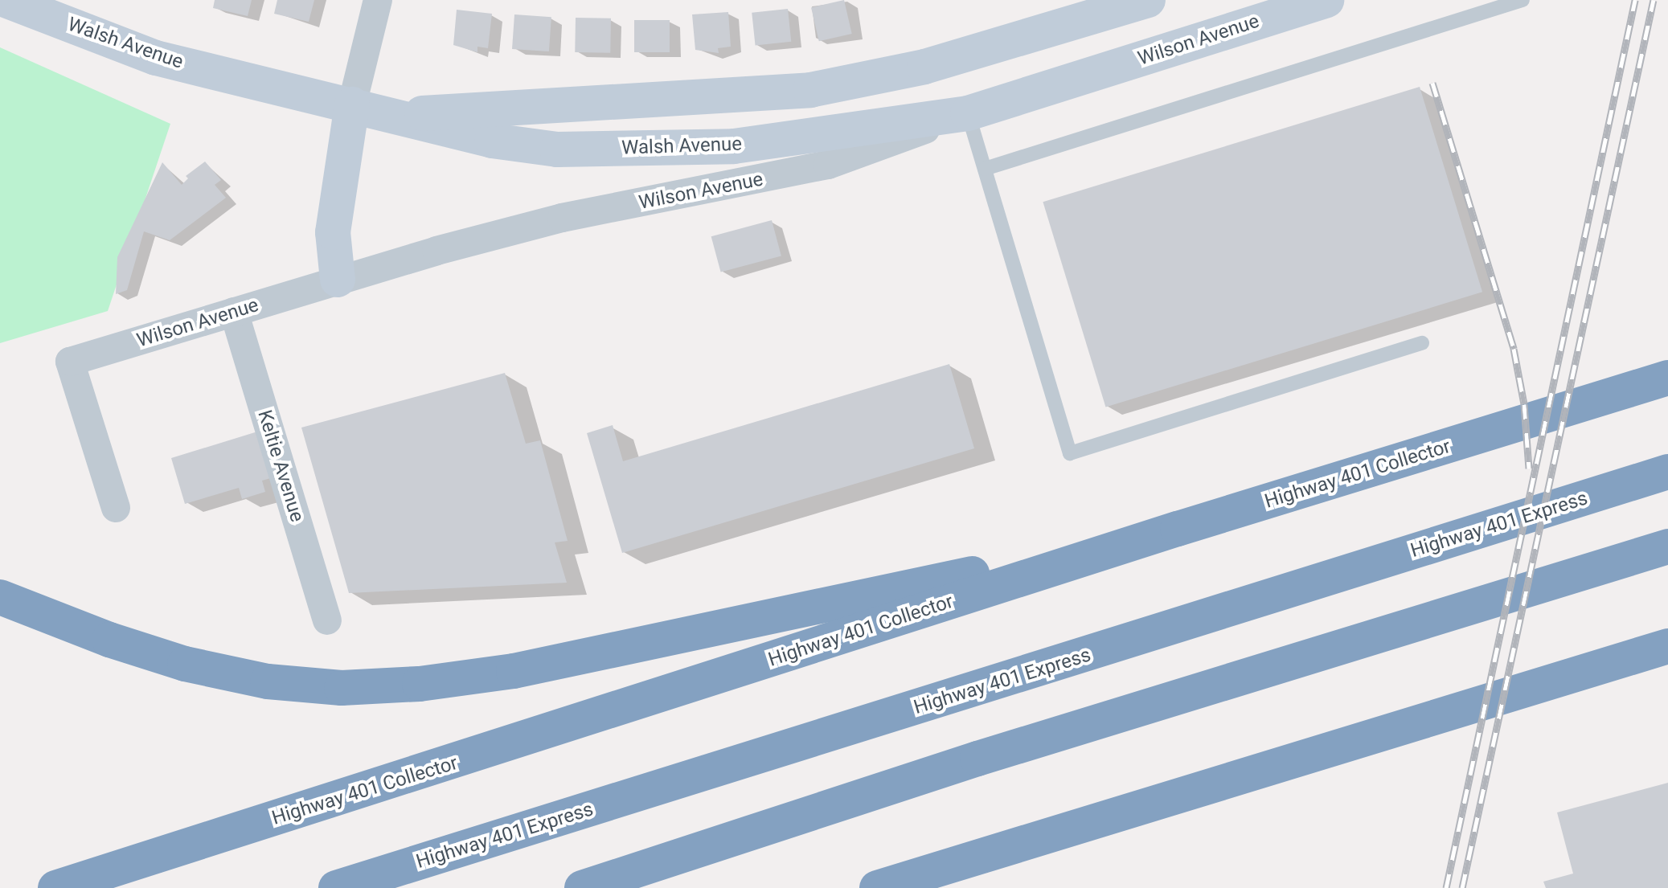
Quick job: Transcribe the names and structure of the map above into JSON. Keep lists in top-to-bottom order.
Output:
{
  "streets": {
    "highway": ["Highway 401 Collector", "Highway 401 Express"],
    "main road": ["Wilson Avenue", "Walsh Avenue"],
    "street": ["Keltie Avenue"]
  },
  "crossings": [
    ["Wilson Avenue", "Walsh Avenue"],
    ["Wilson Avenue", "Keltie Avenue"]
  ]
}
